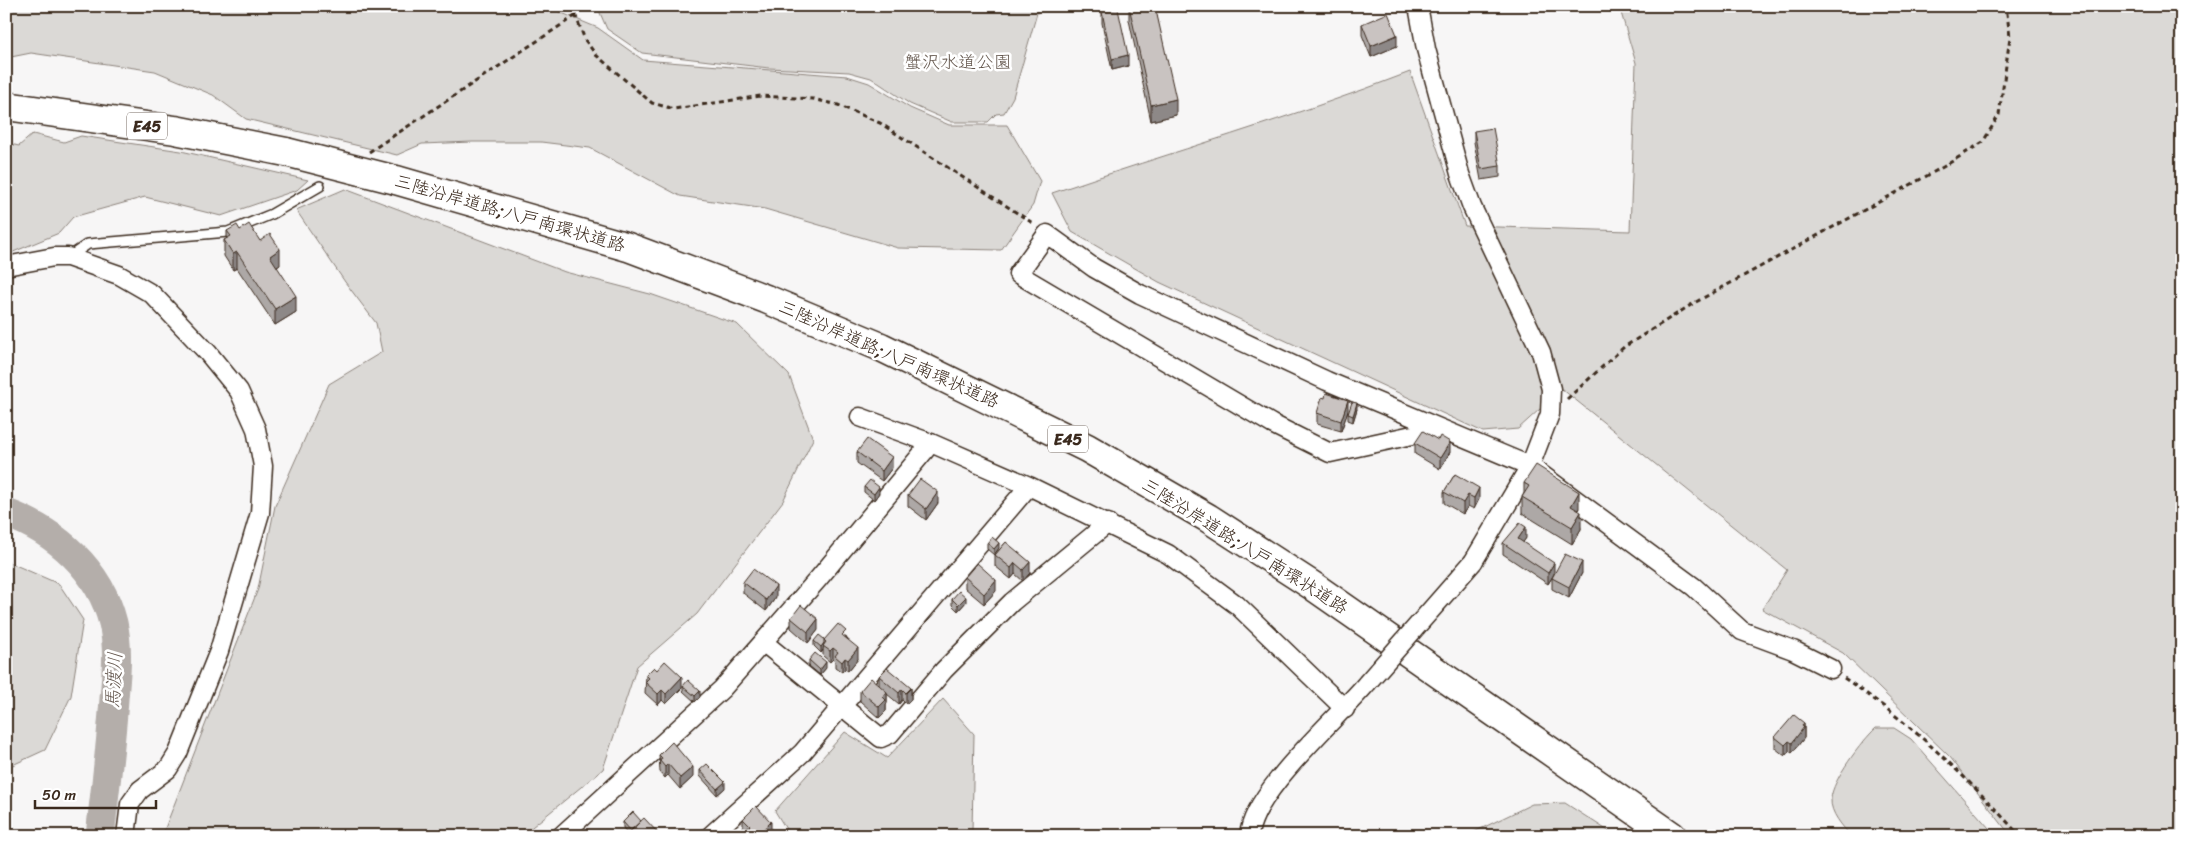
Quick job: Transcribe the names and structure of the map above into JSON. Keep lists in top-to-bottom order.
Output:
{
  "streets": {
    "highway": ["E45", "三陸沿岸道路;八戸南環状道路"]
  },
  "water": ["馬渡川"],
  "parks": ["蟹沢水道公園"],
  "scale_bar": "50 m"
}
